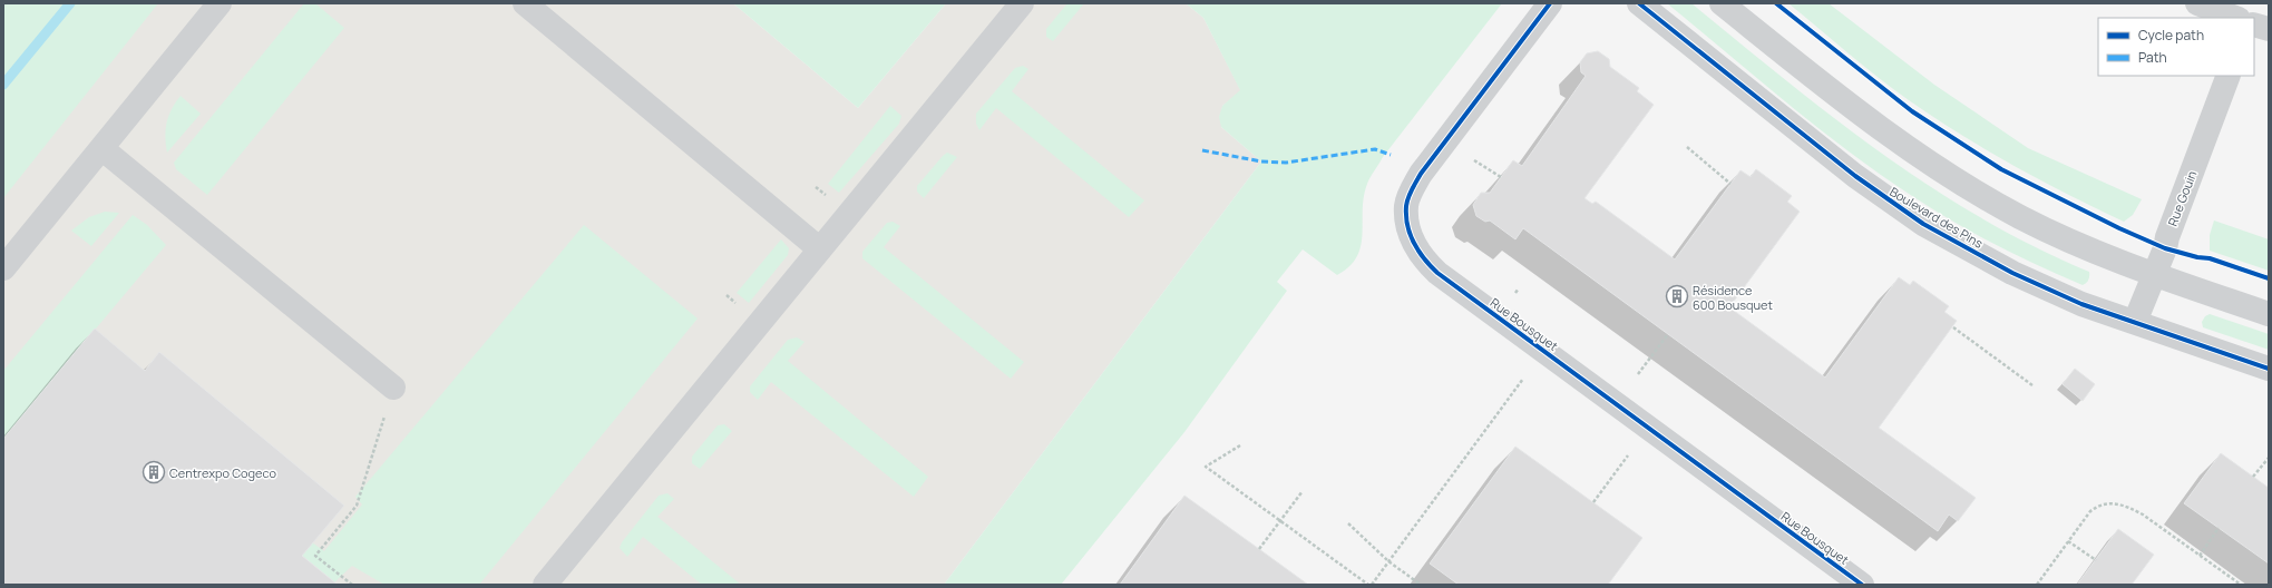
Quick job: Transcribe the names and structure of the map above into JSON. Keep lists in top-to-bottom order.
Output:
{
  "streets": {
    "street": ["Rue Gouin", "Boulevard des Pins", "Rue Bousquet"]
  },
  "crossings": [
    ["Rue Gouin", "Boulevard des Pins"]
  ],
  "places": {
    "building": ["Résidence 600 Bousquet", "Centrexpo Cogeco"]
  },
  "legend": ["Cycle path", "Path"]
}
